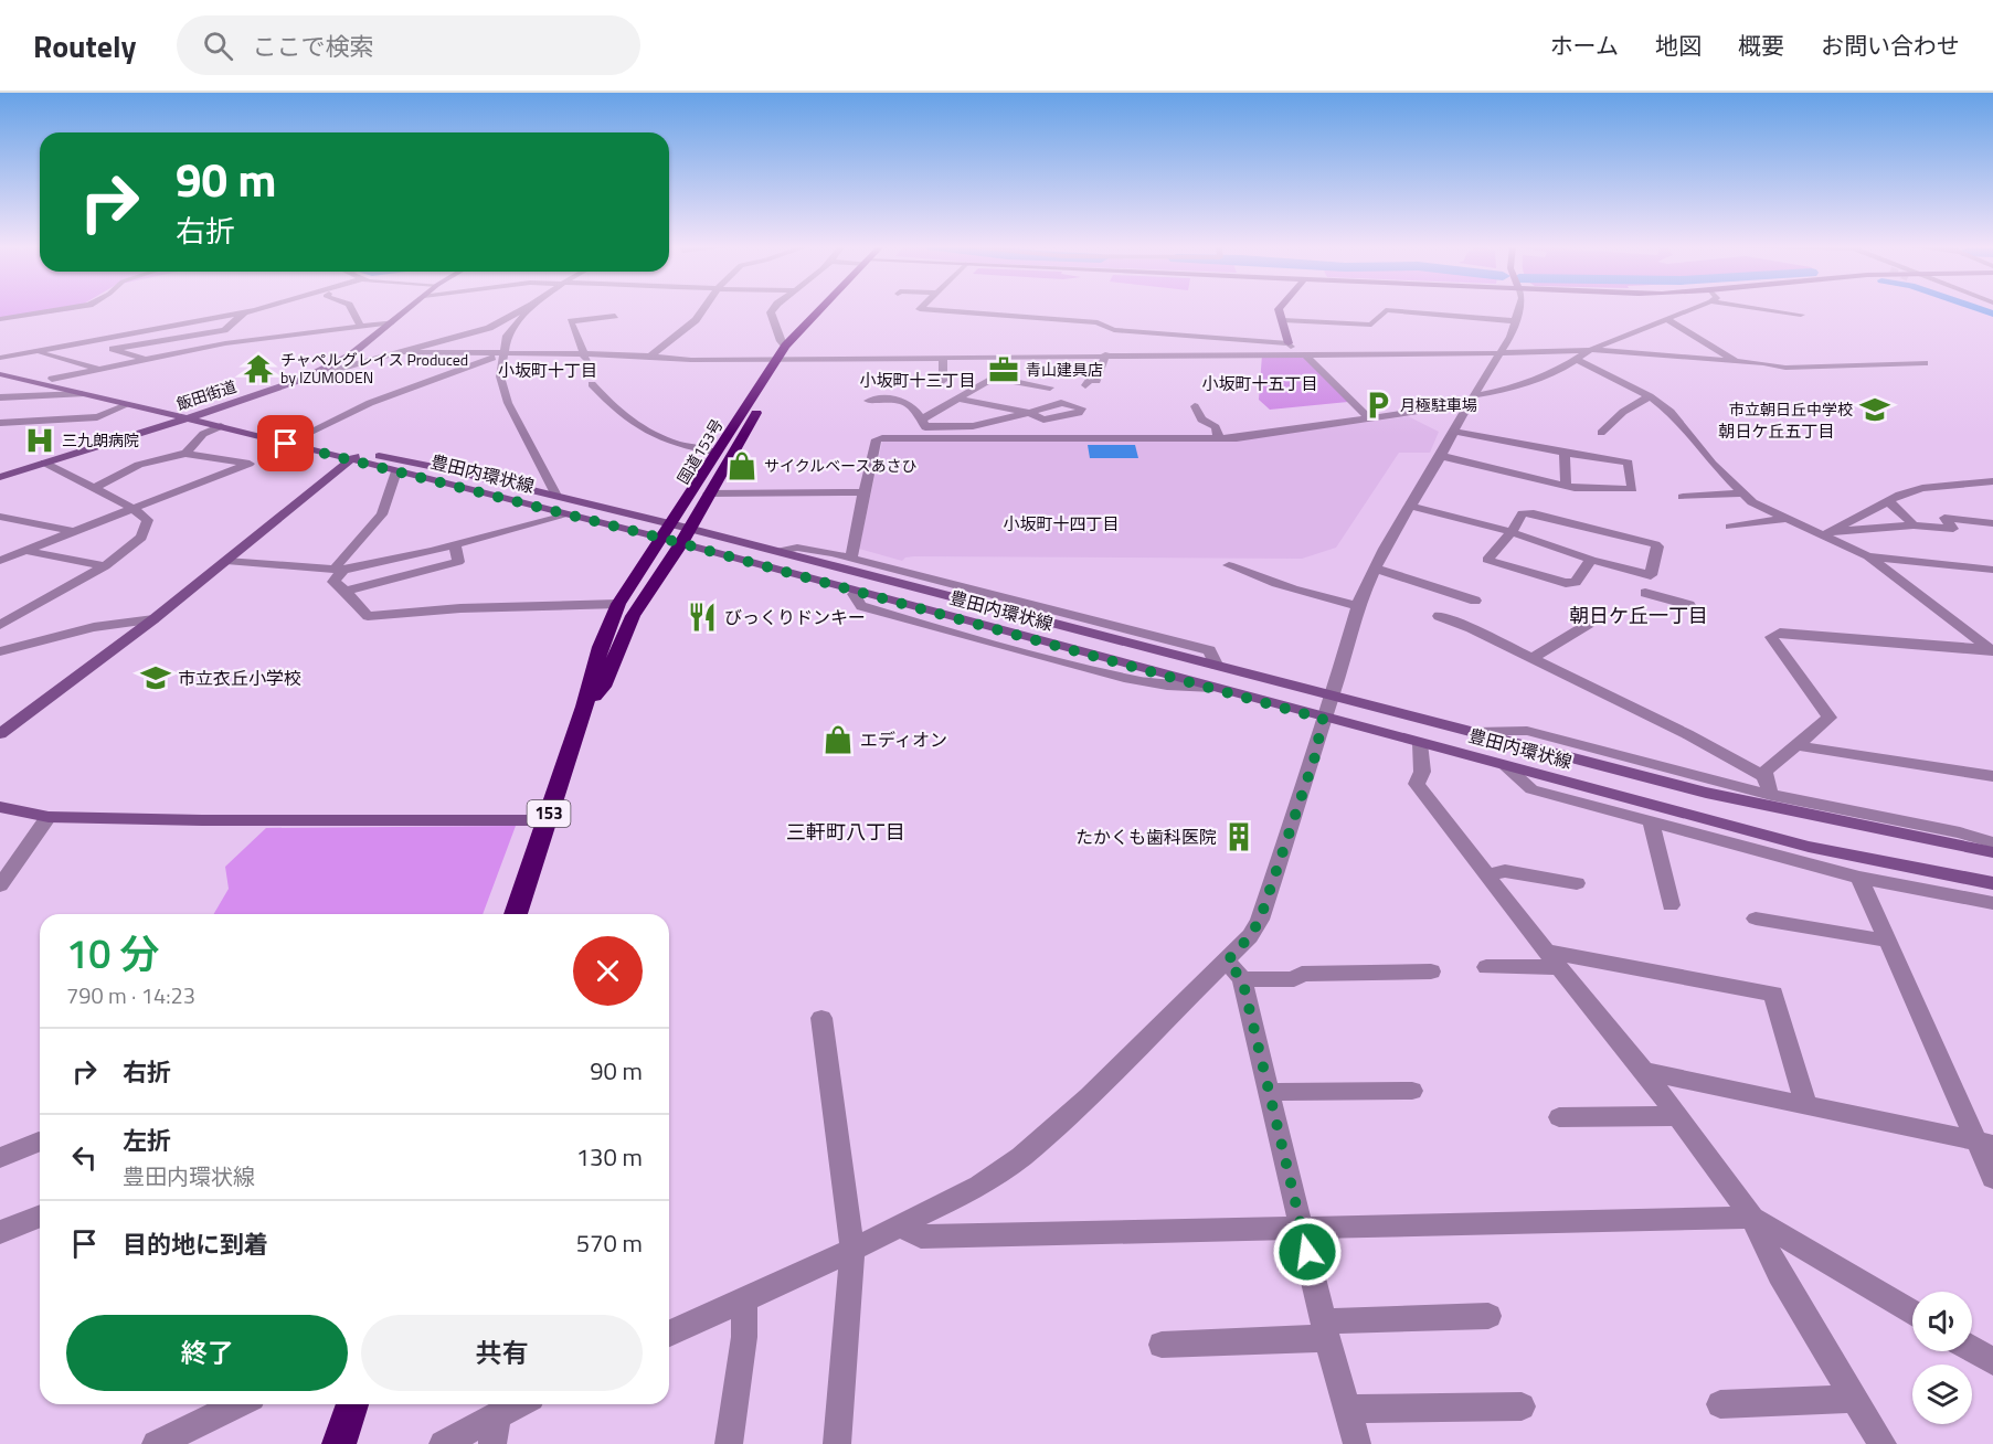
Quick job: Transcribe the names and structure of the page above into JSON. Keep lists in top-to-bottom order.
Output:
{
  "streets": {
    "highway": ["国道153号", "153"],
    "street": ["飯田街道", "豊田内環状線"]
  },
  "crossings": [
    ["飯田街道", "豊田内環状線"],
    ["国道153号", "豊田内環状線"]
  ],
  "districts": [
    "小坂町十丁目",
    "小坂町十三丁目",
    "小坂町十五丁目",
    "朝日ケ丘五丁目",
    "小坂町十四丁目",
    "朝日ケ丘一丁目",
    "三軒町八丁目"
  ],
  "places": {
    "temple": ["チャペルグレイス Produced by IZUMODEN"],
    "office": ["青山建具店"],
    "parking": ["月極駐車場"],
    "school or university": ["市立朝日丘中学校", "市立衣丘小学校"],
    "hospital": ["三九朗病院"],
    "shop": ["サイクルベースあさひ", "エディオン"],
    "restaurant": ["びっくりドンキー"],
    "building": ["たかくも歯科医院"]
  },
  "page": {
    "header": "Routely",
    "search": "ここで検索",
    "nav": [
      "ホーム",
      "地図",
      "概要",
      "お問い合わせ"
    ],
    "turn": ["90 m", "右折"],
    "heading": ["10 分", "790 m · 14:23"],
    "list": [
      {
        "name": "右折",
        "value": "90 m"
      },
      {
        "name": "左折",
        "note": "豊田内環状線",
        "value": "130 m"
      },
      {
        "name": "目的地に到着",
        "value": "570 m"
      }
    ],
    "buttons": ["終了", "共有"]
  }
}
